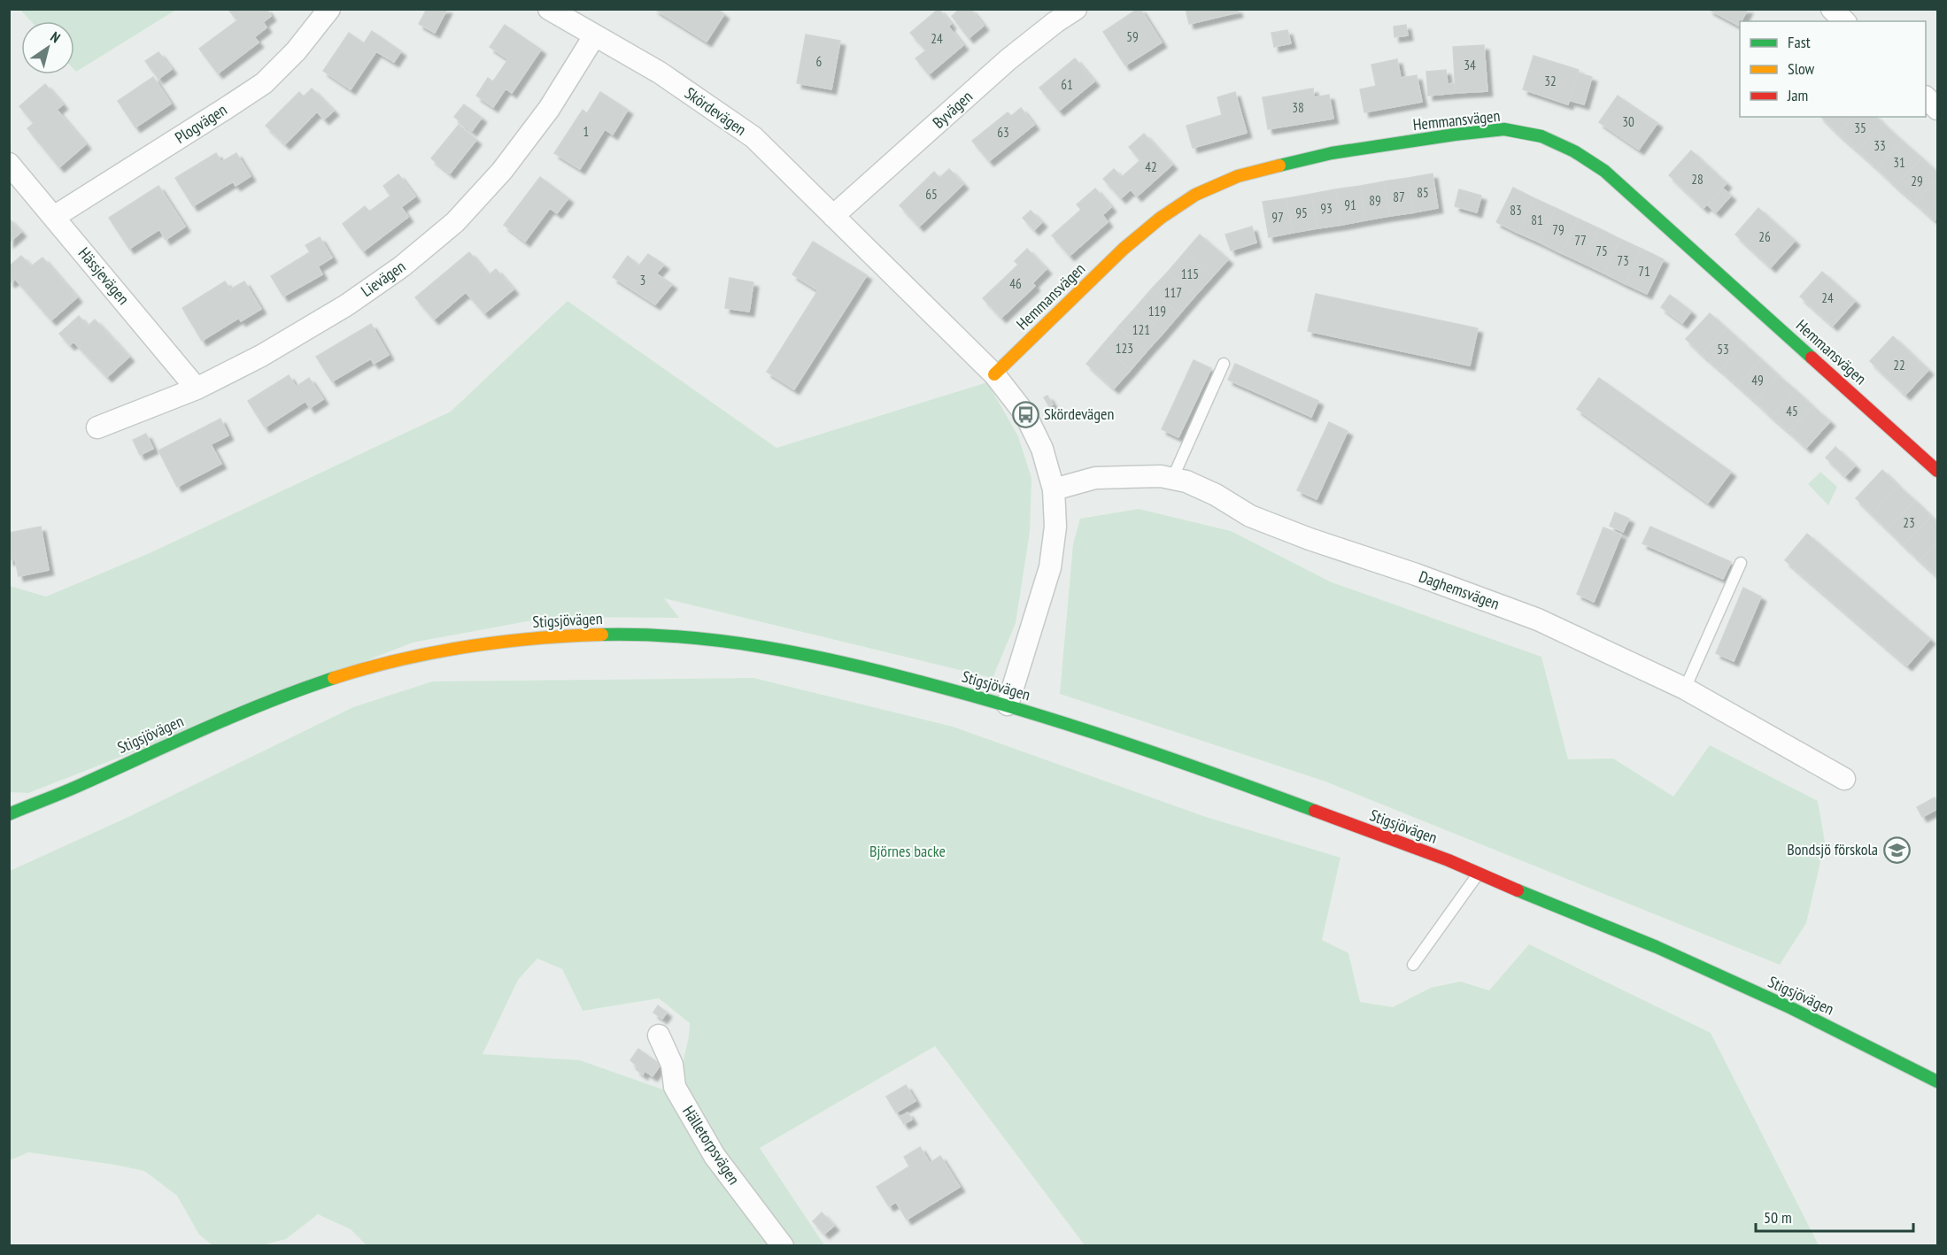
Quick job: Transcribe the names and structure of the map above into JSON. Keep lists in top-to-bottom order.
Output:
{
  "streets": {
    "main road": ["Hemmansvägen", "Stigsjövägen"],
    "street": [
      "Byvägen",
      "Skördevägen",
      "Plogvägen",
      "Hässjevägen",
      "Lievägen",
      "Daghemsvägen",
      "Hälletorpsvägen"
    ]
  },
  "crossings": [
    ["Byvägen", "Skördevägen"],
    ["Skördevägen", "Hemmansvägen"],
    ["Skördevägen", "Lievägen"],
    ["Skördevägen", "Daghemsvägen"],
    ["Skördevägen", "Stigsjövägen"],
    ["Plogvägen", "Hässjevägen"],
    ["Hässjevägen", "Lievägen"]
  ],
  "parks": ["Björnes backe"],
  "places": {
    "bus stop": ["Skördevägen"],
    "school or university": ["Bondsjö förskola"]
  },
  "house_numbers": [
    "59",
    "24",
    "6",
    "34",
    "32",
    "61",
    "38",
    "30",
    "35",
    "1",
    "63",
    "33",
    "31",
    "42",
    "28",
    "29",
    "85",
    "65",
    "87",
    "89",
    "91",
    "93",
    "83",
    "95",
    "97",
    "81",
    "79",
    "26",
    "77",
    "75",
    "73",
    "71",
    "115",
    "3",
    "46",
    "117",
    "24",
    "119",
    "121",
    "123",
    "53",
    "22",
    "49",
    "45",
    "23"
  ],
  "legend": ["Fast", "Slow", "Jam"],
  "scale_bar": "50 m",
  "north": "top right"
}
